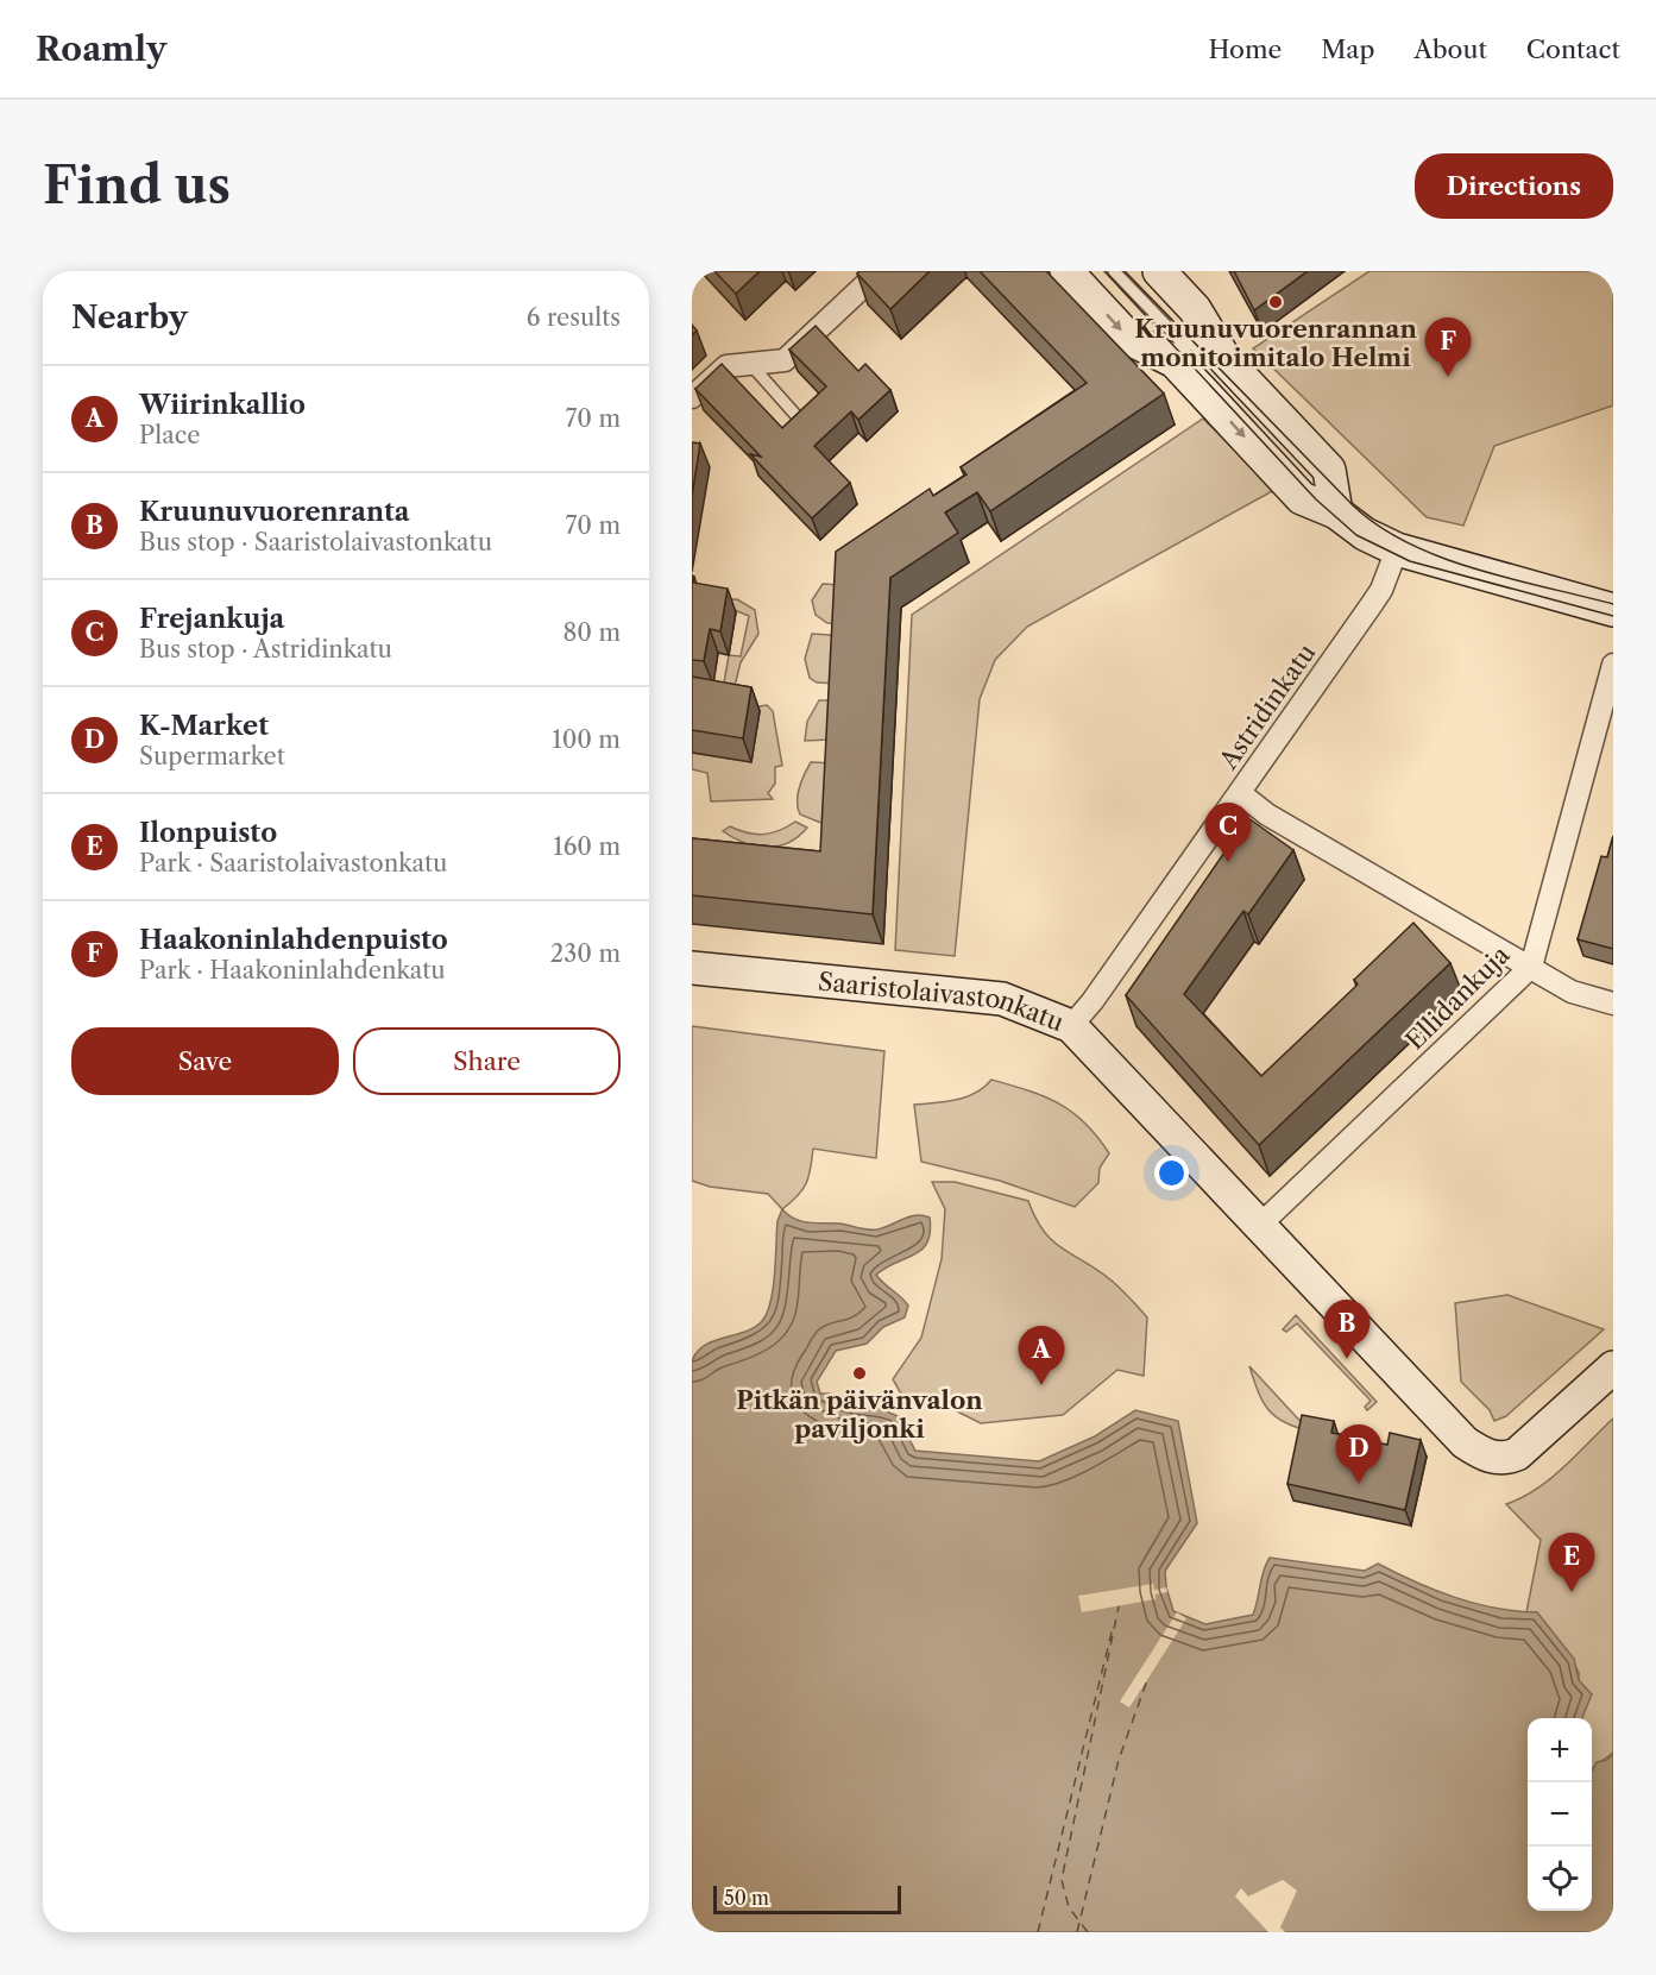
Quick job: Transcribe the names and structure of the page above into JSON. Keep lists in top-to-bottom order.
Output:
{
  "streets": {
    "street": ["Astridinkatu", "Ellidankuja", "Saaristolaivastonkatu"]
  },
  "crossings": [
    ["Astridinkatu", "Saaristolaivastonkatu"],
    ["Ellidankuja", "Saaristolaivastonkatu"]
  ],
  "places": ["Kruunuvuorenrannan monitoimitalo Helmi", "Pitkän päivänvalon paviljonki"],
  "scale_bar": "50 m",
  "page": {
    "header": "Roamly",
    "nav": [
      "Home",
      "Map",
      "About",
      "Contact"
    ],
    "buttons": [
      "Directions",
      ["Save", "Share"]
    ],
    "title": "Find us",
    "heading": ["Nearby", "6 results"],
    "pins": [
      "F",
      "C",
      "B",
      "A",
      "D",
      "E"
    ],
    "list": [
      {
        "mark": "A",
        "name": "Wiirinkallio",
        "note": "Place",
        "value": "70 m"
      },
      {
        "mark": "B",
        "name": "Kruunuvuorenranta",
        "note": "Bus stop · Saaristolaivastonkatu",
        "value": "70 m"
      },
      {
        "mark": "C",
        "name": "Frejankuja",
        "note": "Bus stop · Astridinkatu",
        "value": "80 m"
      },
      {
        "mark": "D",
        "name": "K-Market",
        "note": "Supermarket",
        "value": "100 m"
      },
      {
        "mark": "E",
        "name": "Ilonpuisto",
        "note": "Park · Saaristolaivastonkatu",
        "value": "160 m"
      },
      {
        "mark": "F",
        "name": "Haakoninlahdenpuisto",
        "note": "Park · Haakoninlahdenkatu",
        "value": "230 m"
      }
    ],
    "map_buttons": ["+", "−"],
    "scale": "50 m"
  }
}
